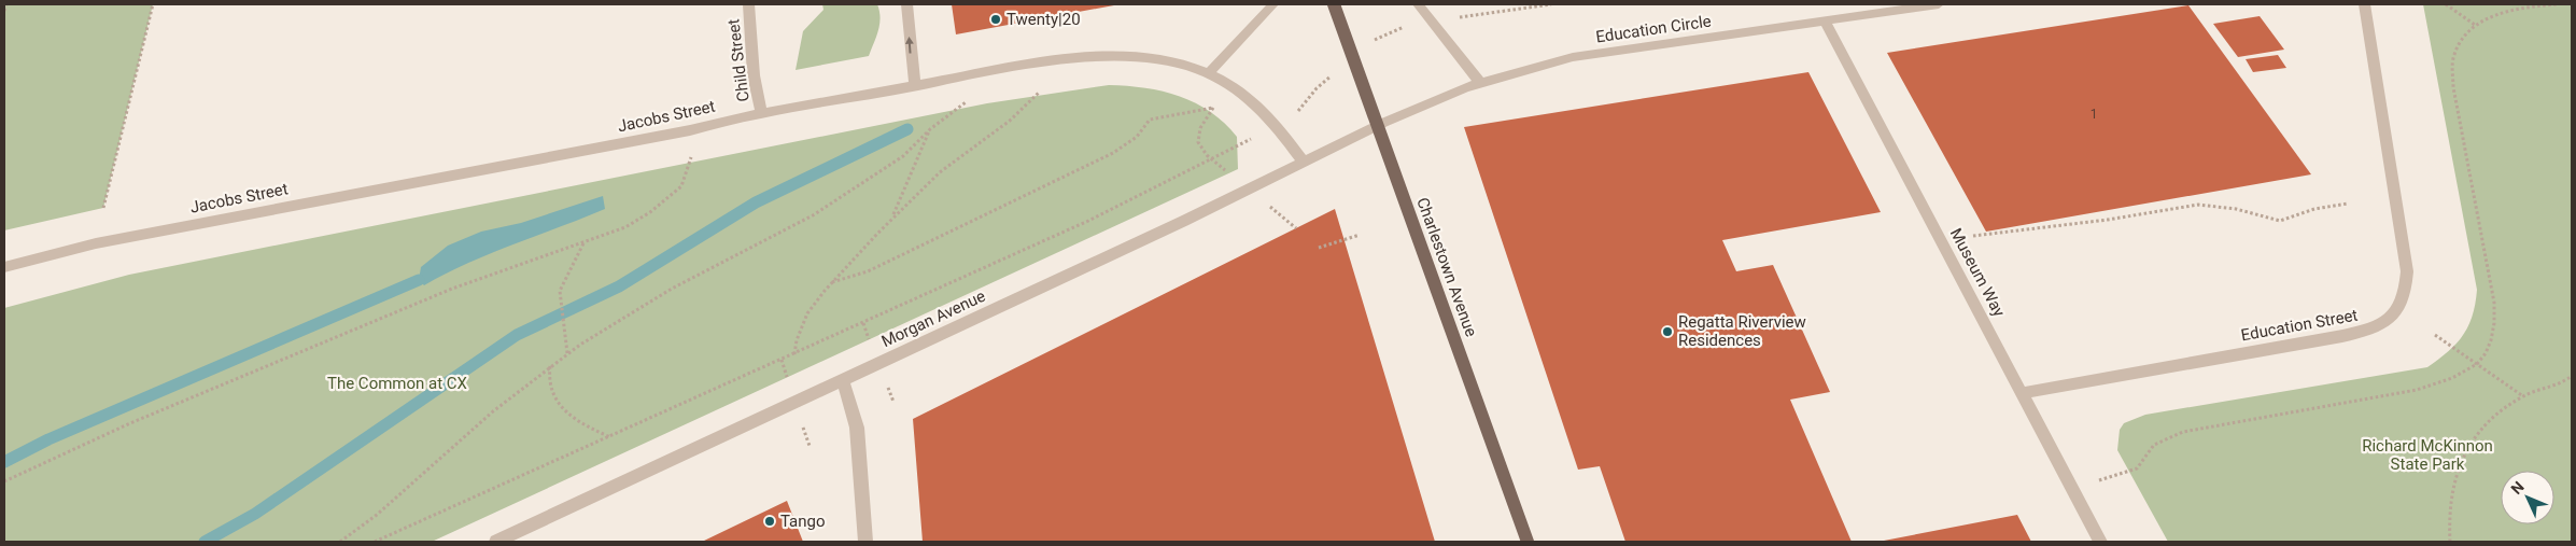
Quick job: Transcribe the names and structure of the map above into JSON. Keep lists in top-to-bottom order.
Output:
{
  "streets": {
    "main road": ["Charlestown Avenue"],
    "street": [
      "Education Circle",
      "Child Street",
      "Jacobs Street",
      "Museum Way",
      "Morgan Avenue",
      "Education Street"
    ]
  },
  "crossings": [
    ["Education Circle", "Museum Way"],
    ["Education Circle", "Morgan Avenue"],
    ["Child Street", "Jacobs Street"],
    ["Jacobs Street", "Morgan Avenue"],
    ["Museum Way", "Education Street"]
  ],
  "parks": ["The Common at CX", "Richard McKinnon State Park"],
  "places": ["Twenty|20", "Regatta Riverview Residences", "Tango"],
  "house_numbers": ["1"],
  "north": "top left"
}
